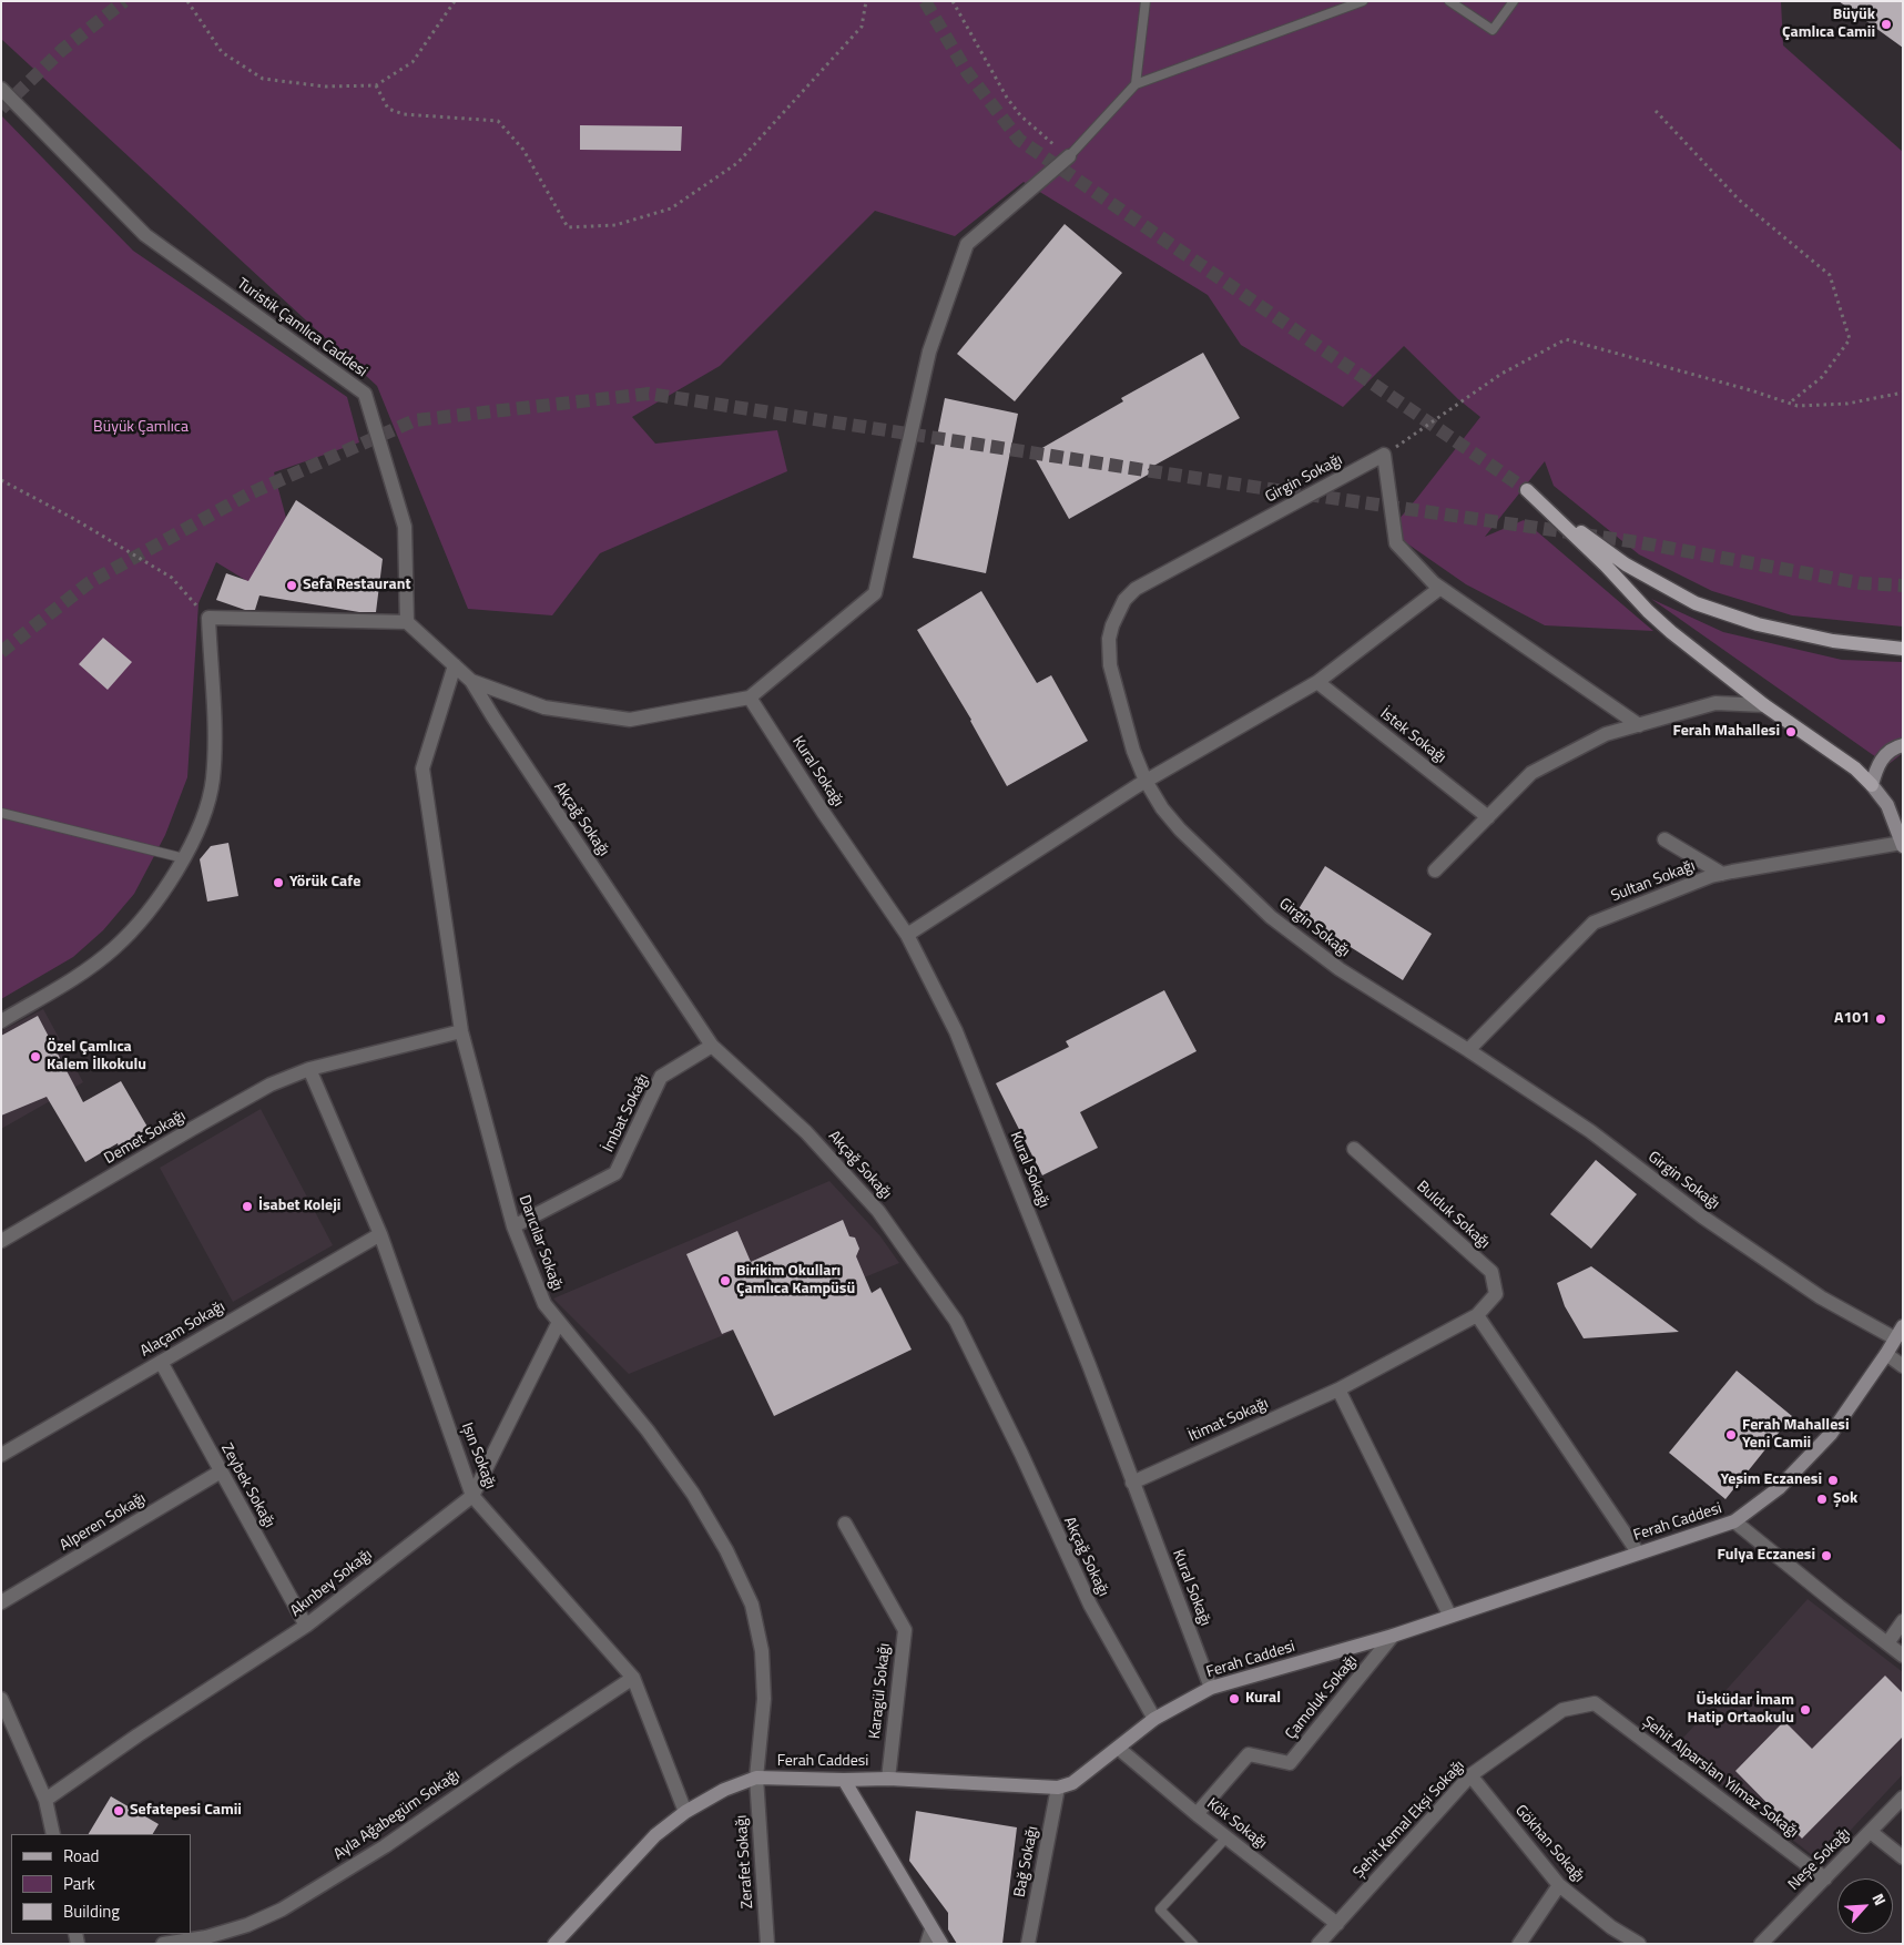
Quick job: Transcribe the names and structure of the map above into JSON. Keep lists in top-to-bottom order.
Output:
{
  "streets": {
    "street": [
      "Turistik Çamlıca Caddesi",
      "Girgin Sokağı",
      "İstek Sokağı",
      "Kural Sokağı",
      "Akçağ Sokağı",
      "Sultan Sokağı",
      "İmbat Sokağı",
      "Demet Sokağı",
      "Bulduk Sokağı",
      "Darıcılar Sokağı",
      "Alaçam Sokağı",
      "İtimat Sokağı",
      "Işın Sokağı",
      "Zeybek Sokağı",
      "Alperen Sokağı",
      "Ferah Caddesi",
      "Akınbey Sokağı",
      "Karagül Sokağı",
      "Çamoluk Sokağı",
      "Şehit Alparslan Yılmaz Sokağı",
      "Ayla Ağabegüm Sokağı",
      "Şehit Kemal Ekşi Sokağı",
      "Kök Sokağı",
      "Gökhan Sokağı",
      "Neşe Sokağı",
      "Zerafet Sokağı",
      "Bağ Sokağı"
    ]
  },
  "crossings": [
    ["Girgin Sokağı", "Sultan Sokağı"],
    ["Girgin Sokağı", "Ferah Caddesi"],
    ["Kural Sokağı", "İtimat Sokağı"],
    ["Kural Sokağı", "Ferah Caddesi"],
    ["Akçağ Sokağı", "İmbat Sokağı"],
    ["Akçağ Sokağı", "Ferah Caddesi"],
    ["İmbat Sokağı", "Darıcılar Sokağı"],
    ["Demet Sokağı", "Darıcılar Sokağı"],
    ["Demet Sokağı", "Işın Sokağı"],
    ["Bulduk Sokağı", "İtimat Sokağı"],
    ["Darıcılar Sokağı", "Ferah Caddesi"],
    ["Darıcılar Sokağı", "Akınbey Sokağı"],
    ["Darıcılar Sokağı", "Zerafet Sokağı"],
    ["Alaçam Sokağı", "Işın Sokağı"],
    ["Alaçam Sokağı", "Zeybek Sokağı"],
    ["Işın Sokağı", "Ferah Caddesi"],
    ["Işın Sokağı", "Akınbey Sokağı"],
    ["Işın Sokağı", "Ayla Ağabegüm Sokağı"],
    ["Zeybek Sokağı", "Alperen Sokağı"],
    ["Zeybek Sokağı", "Akınbey Sokağı"],
    ["Ferah Caddesi", "Karagül Sokağı"],
    ["Ferah Caddesi", "Çamoluk Sokağı"],
    ["Ferah Caddesi", "Kök Sokağı"],
    ["Ferah Caddesi", "Zerafet Sokağı"],
    ["Ferah Caddesi", "Bağ Sokağı"],
    ["Çamoluk Sokağı", "Kök Sokağı"],
    ["Şehit Alparslan Yılmaz Sokağı", "Şehit Kemal Ekşi Sokağı"],
    ["Şehit Alparslan Yılmaz Sokağı", "Neşe Sokağı"],
    ["Şehit Kemal Ekşi Sokağı", "Kök Sokağı"],
    ["Şehit Kemal Ekşi Sokağı", "Gökhan Sokağı"]
  ],
  "parks": ["Büyük Çamlıca"],
  "places": [
    "Büyük Çamlıca Camii",
    "Sefa Restaurant",
    "Ferah Mahallesi",
    "Yörük Cafe",
    "A101",
    "Özel Çamlıca Kalem İlkokulu",
    "İsabet Koleji",
    "Birikim Okulları Çamlıca Kampüsü",
    "Ferah Mahallesi Yeni Camii",
    "Yeşim Eczanesi",
    "Şok",
    "Fulya Eczanesi",
    "Kural",
    "Üsküdar İmam Hatip Ortaokulu",
    "Sefatepesi Camii"
  ],
  "legend": ["Road", "Park", "Building"],
  "north": "top right"
}
